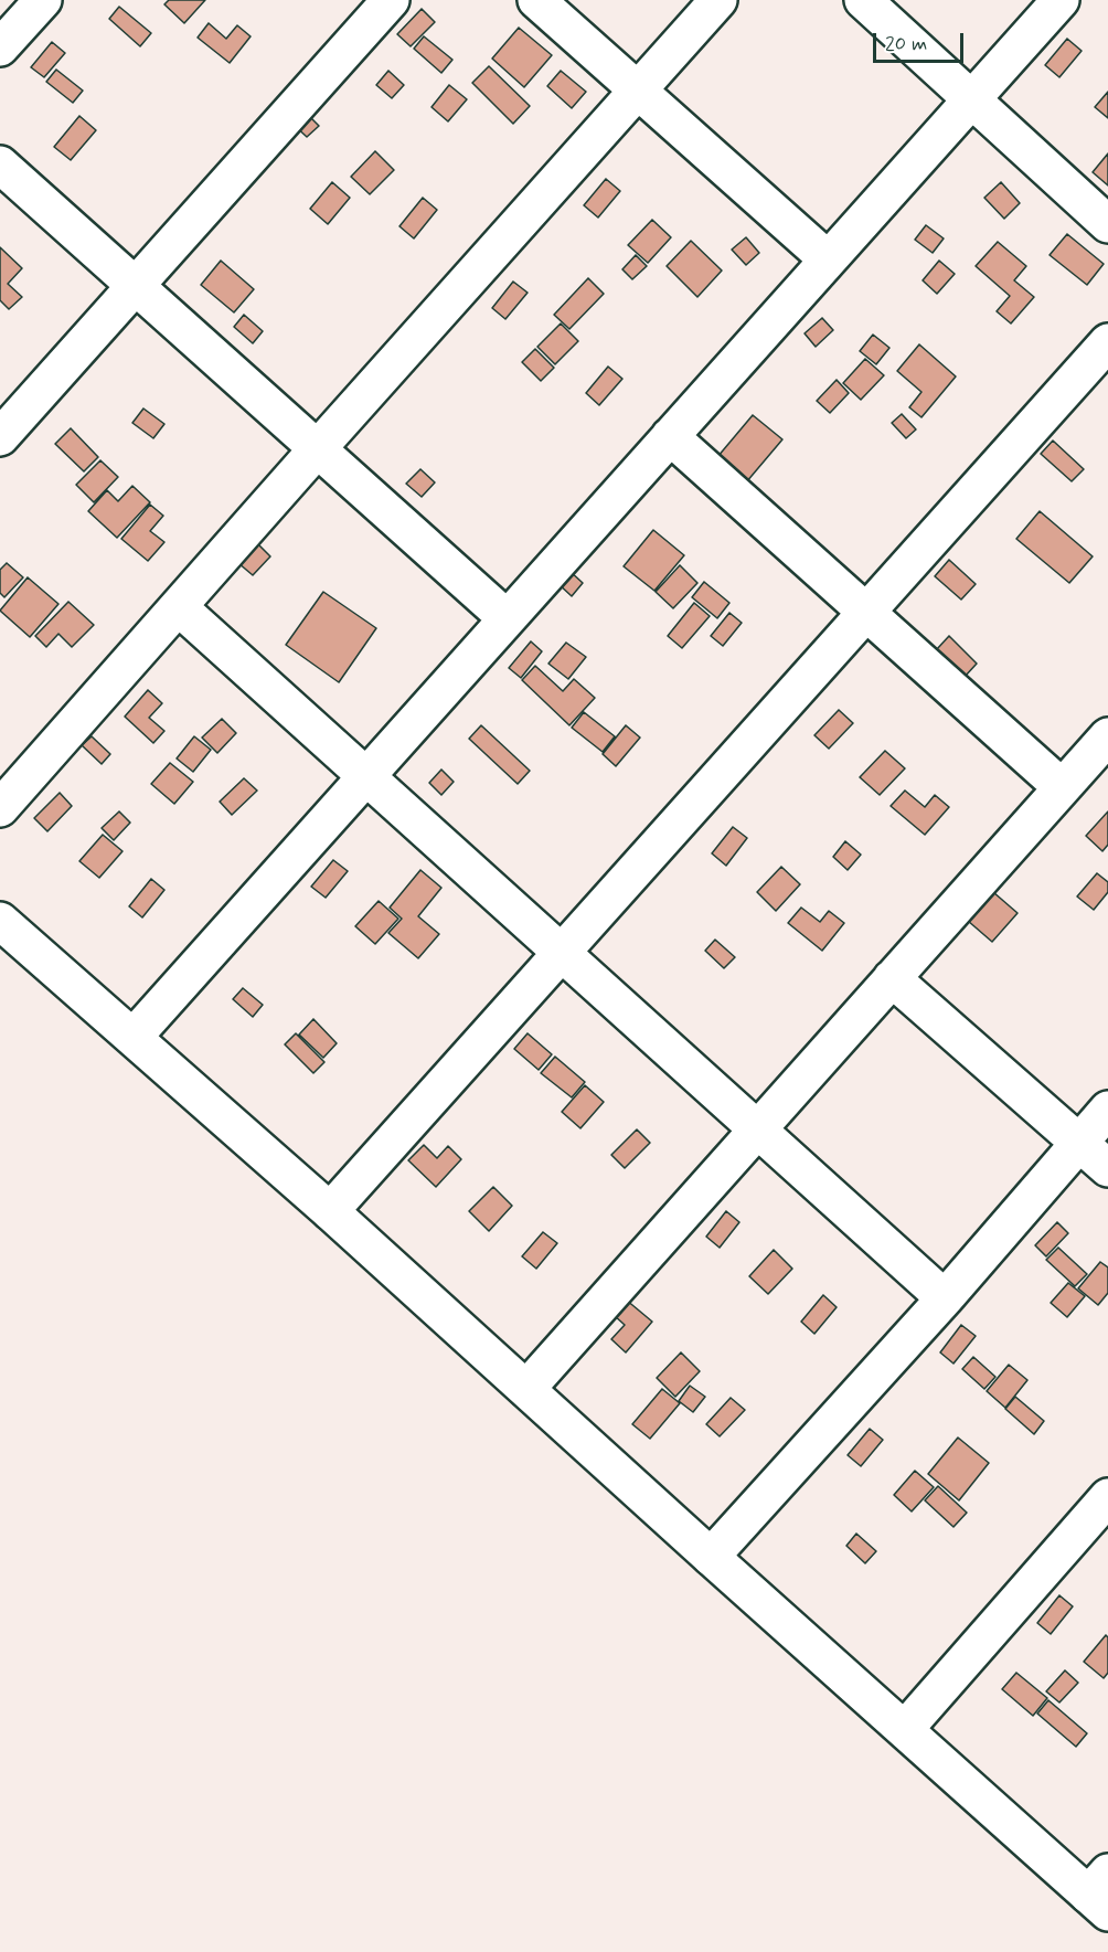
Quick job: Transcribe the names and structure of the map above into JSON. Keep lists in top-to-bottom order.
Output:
{
  "scale_bar": "20 m"
}
